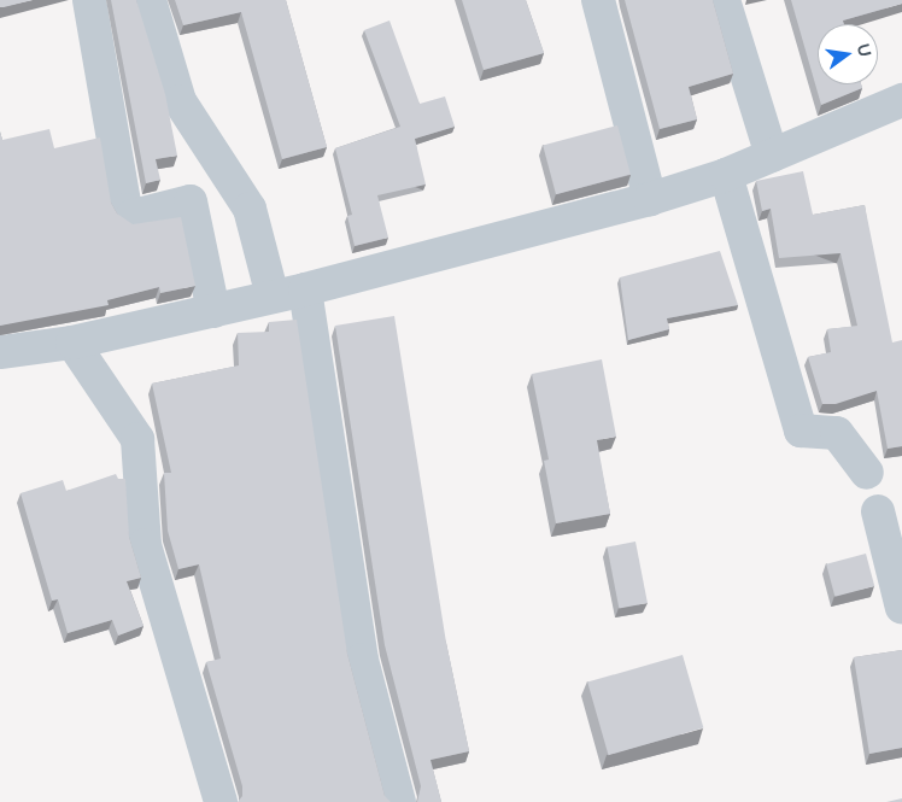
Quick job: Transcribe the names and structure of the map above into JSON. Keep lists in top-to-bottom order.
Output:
{
  "north": "right"
}
